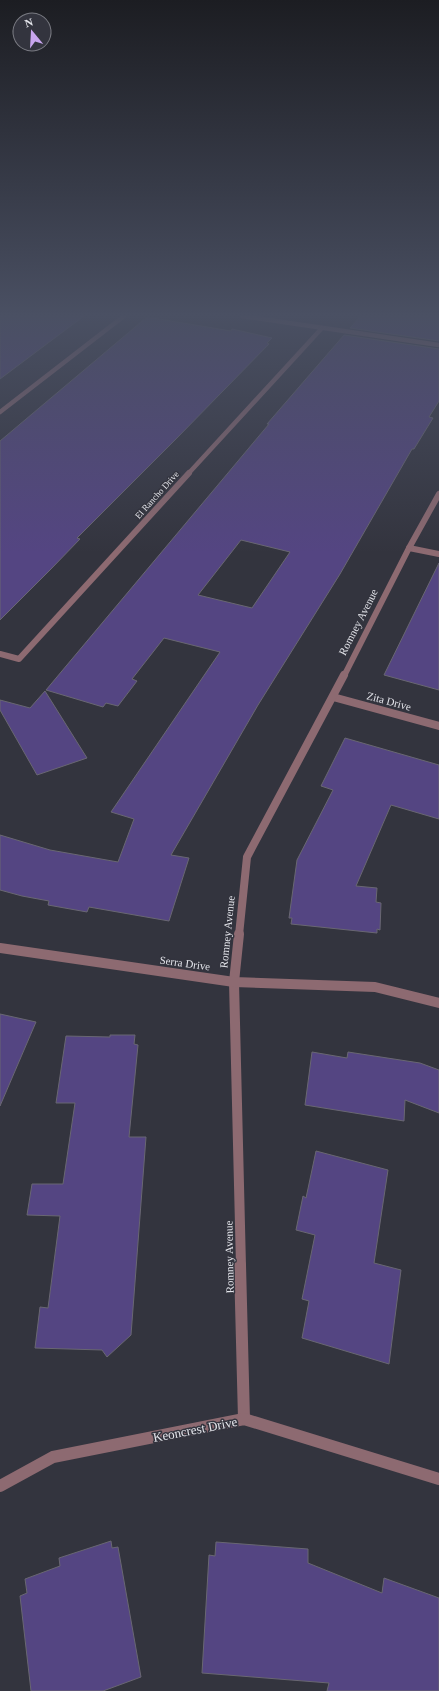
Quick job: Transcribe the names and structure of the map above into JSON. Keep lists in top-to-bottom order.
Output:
{
  "streets": {
    "street": [
      "El Rancho Drive",
      "Romney Avenue",
      "Zita Drive",
      "Serra Drive",
      "Keoncrest Drive"
    ]
  },
  "crossings": [
    ["Romney Avenue", "Zita Drive"],
    ["Romney Avenue", "Serra Drive"],
    ["Romney Avenue", "Keoncrest Drive"]
  ],
  "north": "top"
}
